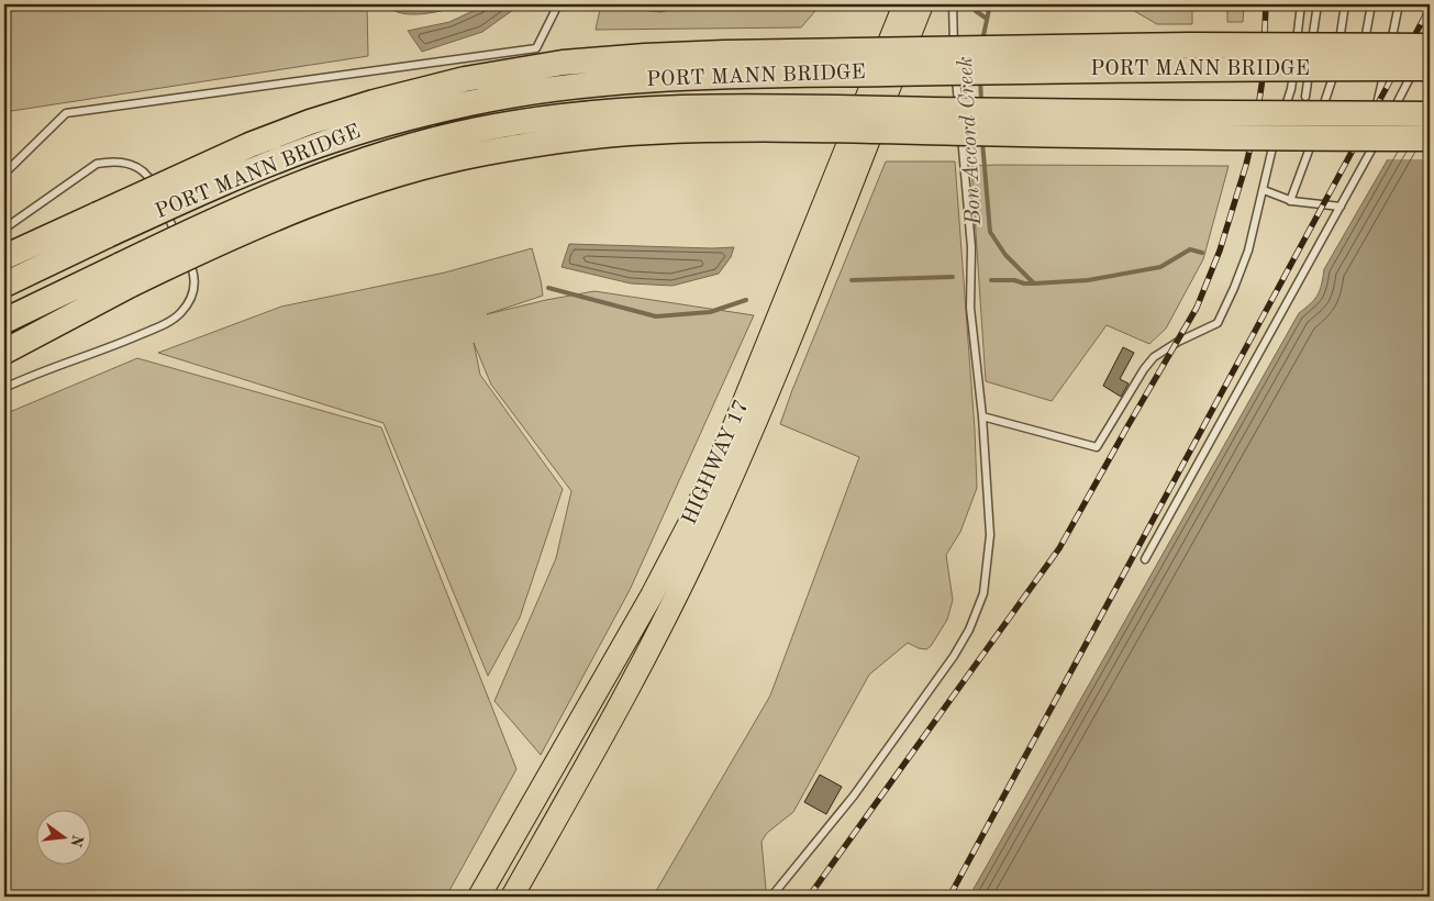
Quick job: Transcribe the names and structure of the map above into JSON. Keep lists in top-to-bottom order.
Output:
{
  "streets": {
    "highway": ["PORT MANN BRIDGE", "HIGHWAY 17"]
  },
  "water": ["Bon Accord Creek"],
  "north": "right"
}
